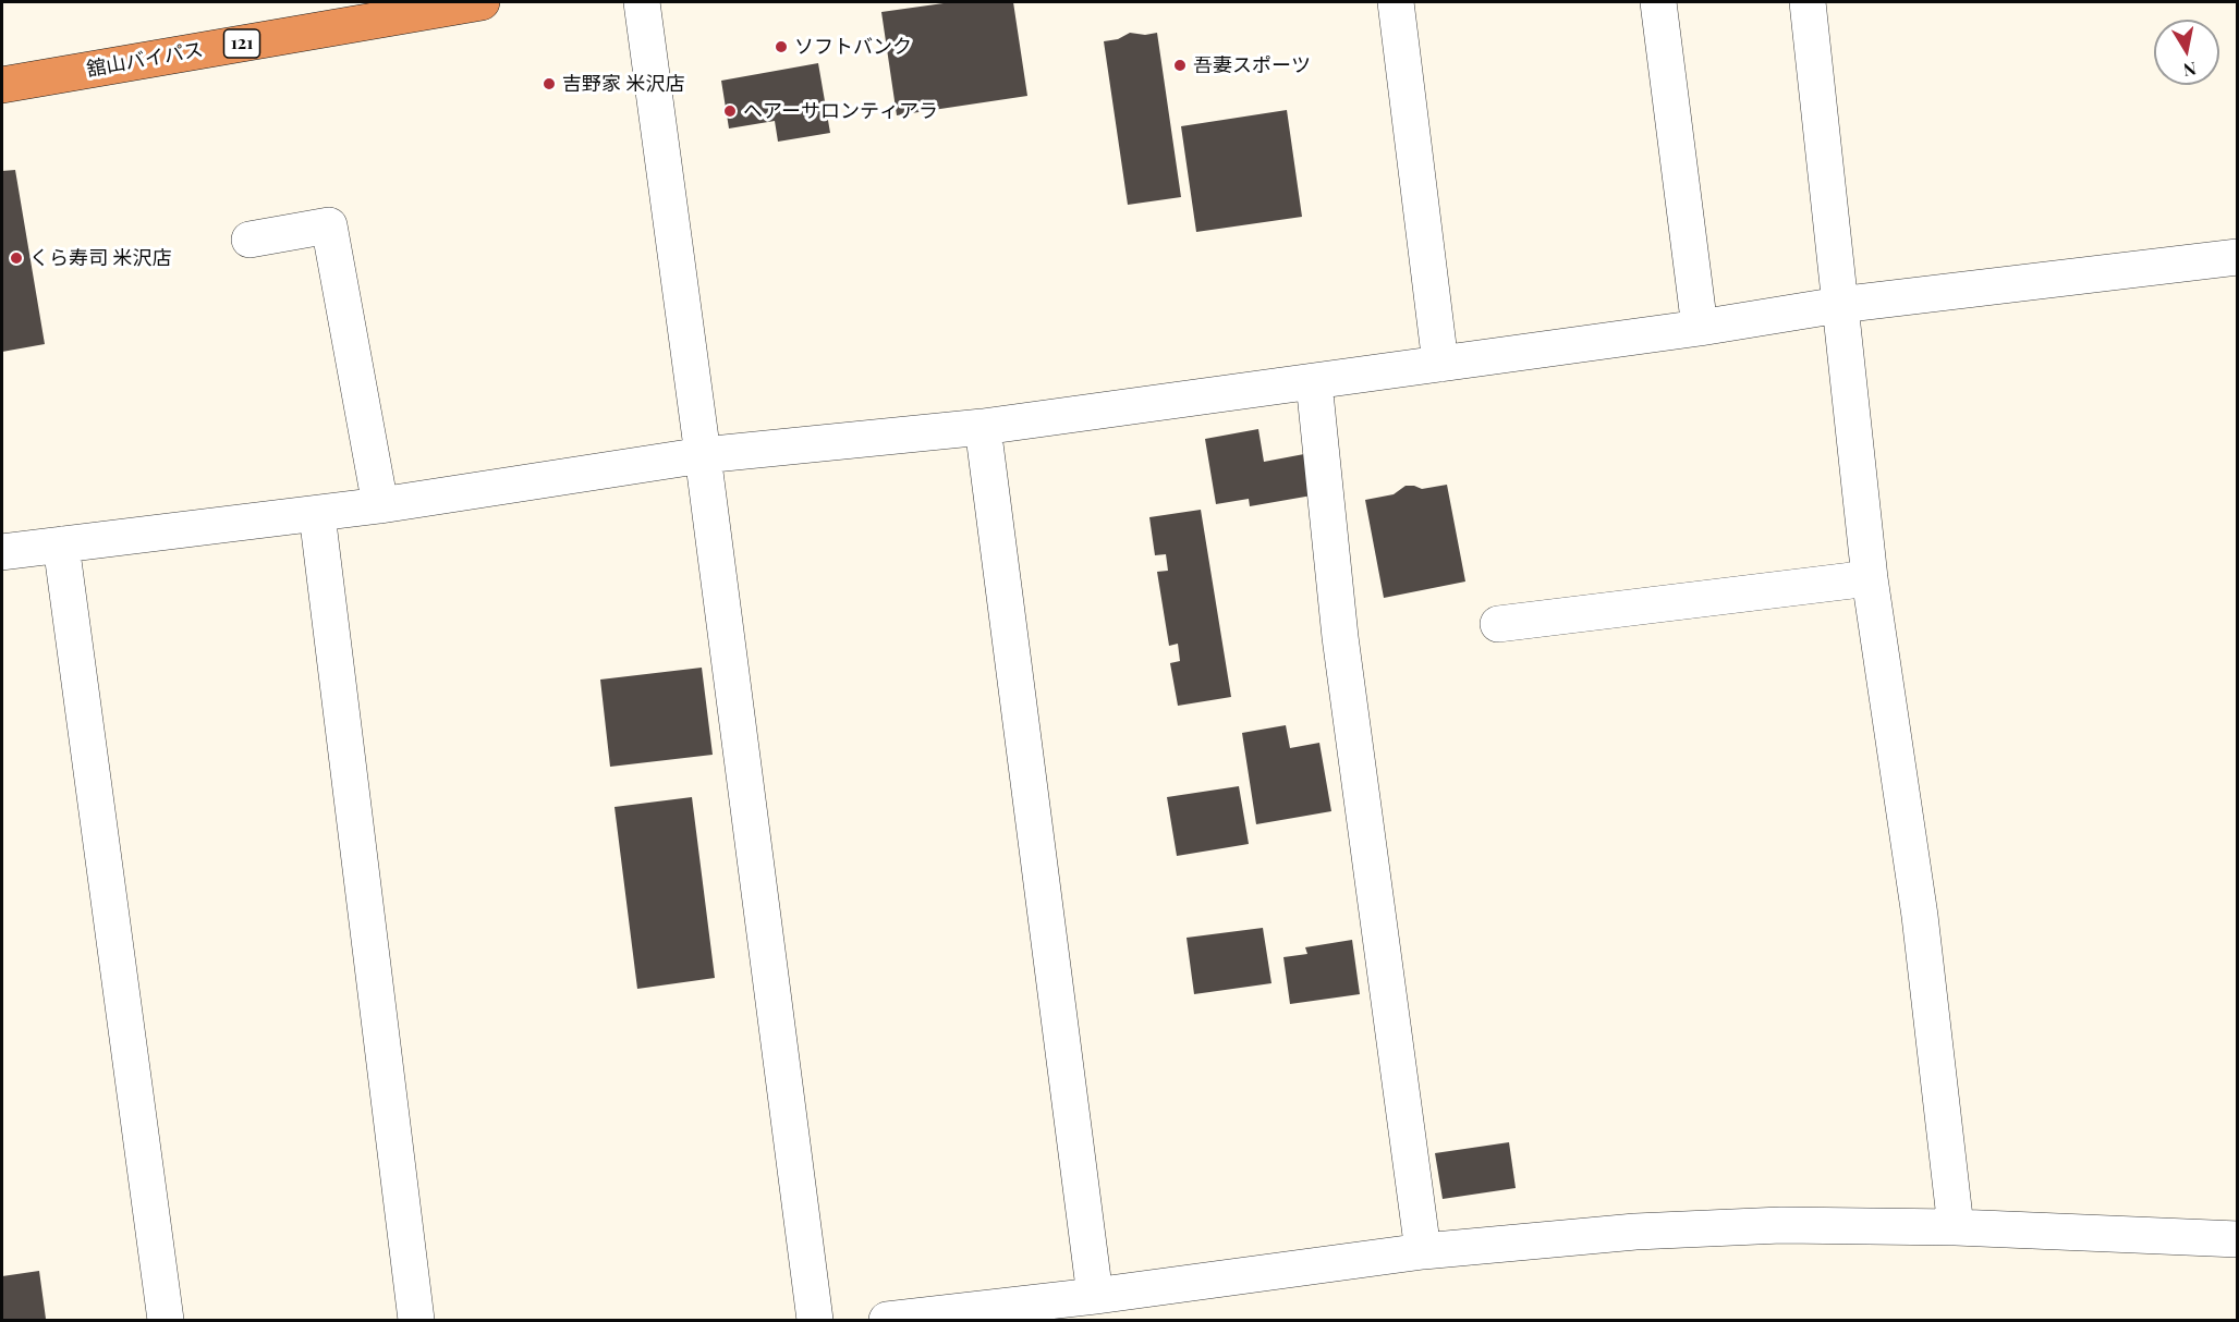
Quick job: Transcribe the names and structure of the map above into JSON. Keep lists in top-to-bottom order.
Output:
{
  "streets": {
    "highway": ["121", "舘山バイパス"]
  },
  "places": [
    "ソフトバンク",
    "吾妻スポーツ",
    "吉野家 米沢店",
    "ヘアーサロンティアラ",
    "くら寿司 米沢店"
  ],
  "north": "bottom"
}
